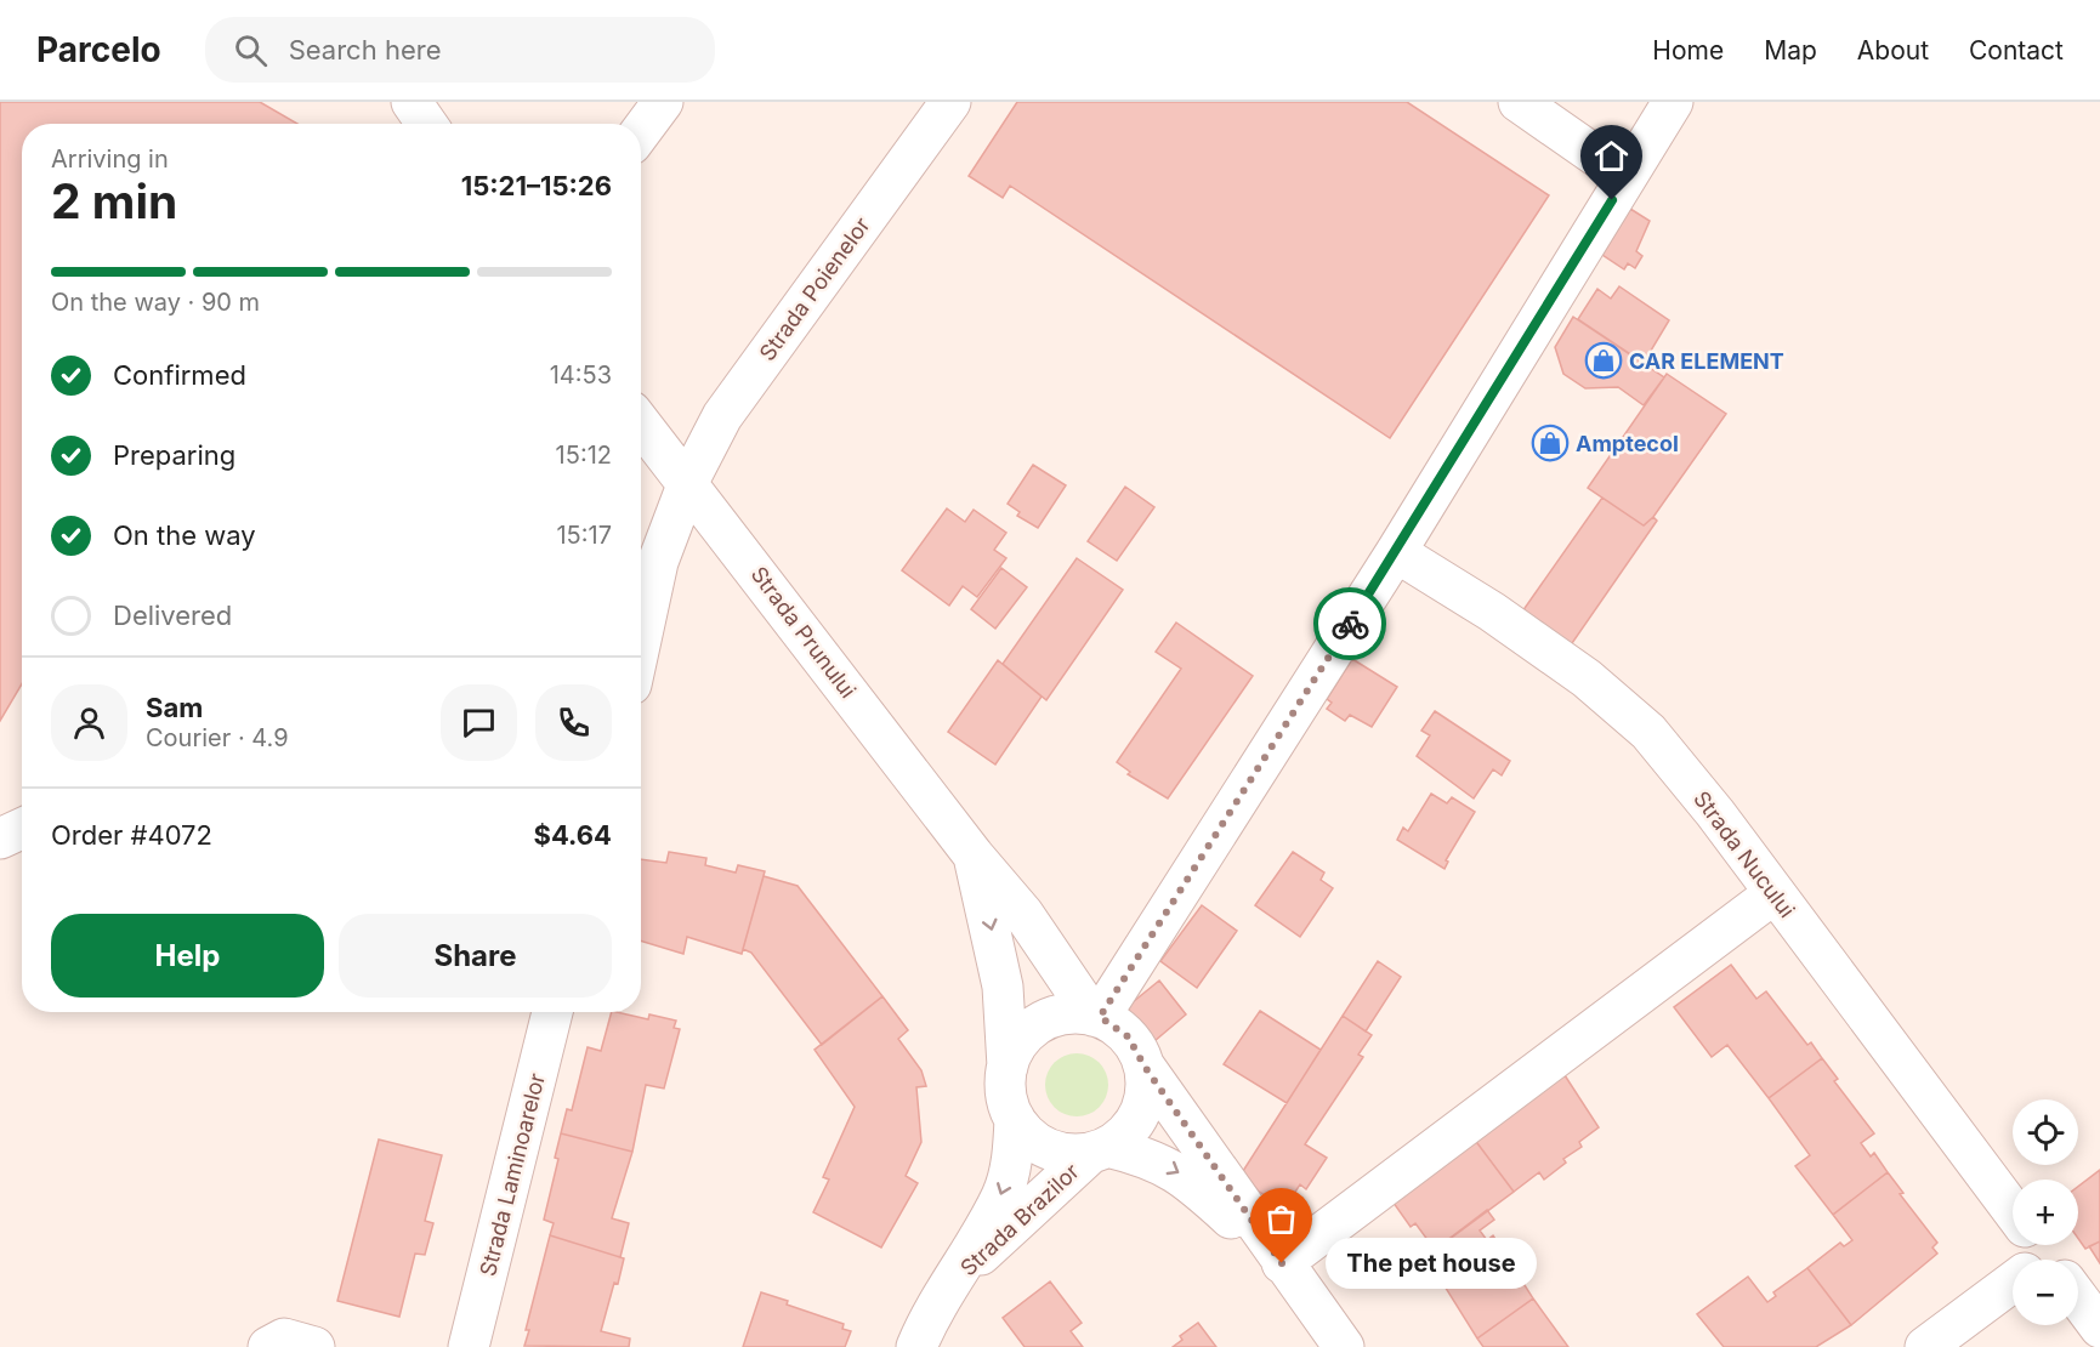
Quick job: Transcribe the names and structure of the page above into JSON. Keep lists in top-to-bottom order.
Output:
{
  "streets": {
    "street": [
      "Strada Poienelor",
      "Strada Prunului",
      "Strada Nucului",
      "Strada Laminoarelor",
      "Strada Brazilor"
    ]
  },
  "crossings": [
    ["Strada Poienelor", "Strada Prunului"],
    ["Strada Prunului", "Strada Brazilor"]
  ],
  "one_way": ["Strada Brazilor"],
  "places": {
    "shop": ["CAR ELEMENT", "Amptecol"],
    "other": ["The pet house"]
  },
  "page": {
    "header": "Parcelo",
    "search": "Search here",
    "nav": [
      "Home",
      "Map",
      "About",
      "Contact"
    ],
    "heading": ["2 min", "Arriving in", "15:21–15:26"],
    "panel": [
      "Sam",
      "Courier · 4.9",
      "Order #4072",
      "$4.64"
    ],
    "bar": "On the way · 90 m",
    "list": [
      ["Confirmed", "14:53"],
      ["Preparing", "15:12"],
      ["On the way", "15:17"],
      "Delivered"
    ],
    "buttons": ["Help", "Share"],
    "map_buttons": ["+", "−"],
    "bubble": "The pet house"
  }
}
